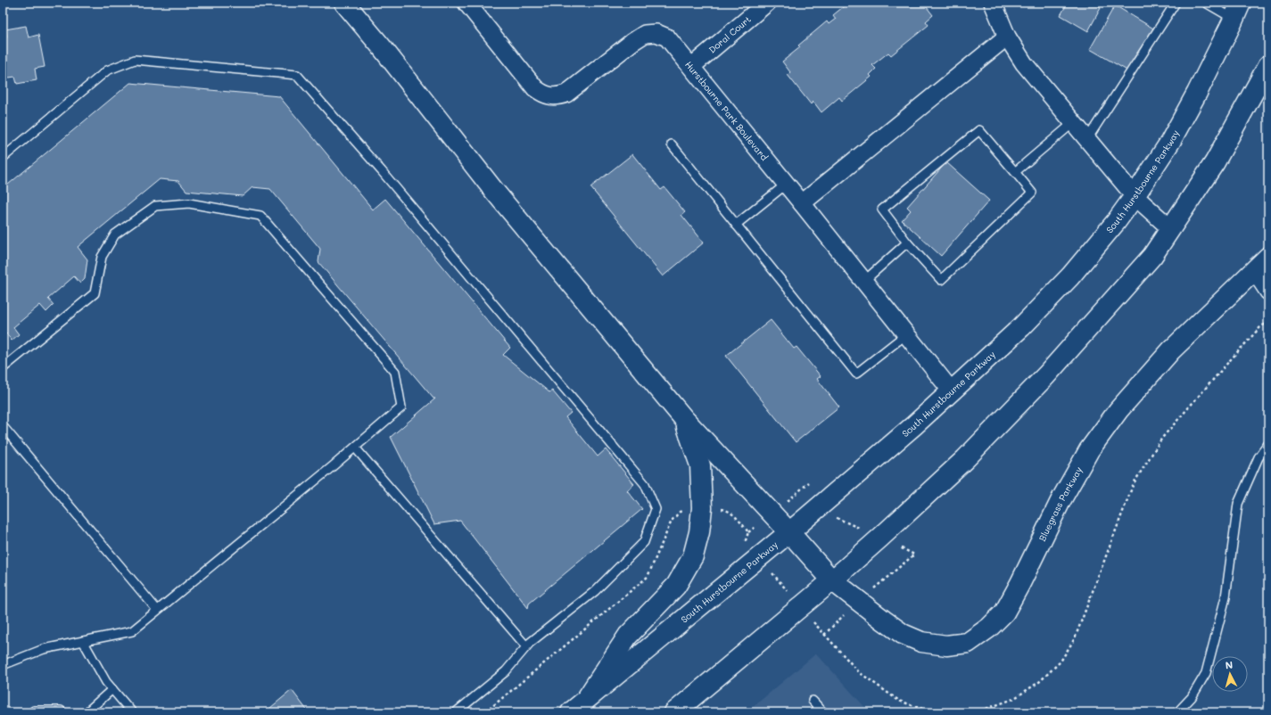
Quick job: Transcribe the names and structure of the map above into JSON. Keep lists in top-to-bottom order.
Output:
{
  "streets": {
    "main road": ["South Hurstbourne Parkway", "Bluegrass Parkway"],
    "street": ["Doral Court", "Hurstbourne Park Boulevard"]
  },
  "crossings": [
    ["Doral Court", "Hurstbourne Park Boulevard"],
    ["Hurstbourne Park Boulevard", "South Hurstbourne Parkway"],
    ["South Hurstbourne Parkway", "Bluegrass Parkway"]
  ],
  "north": "top"
}
